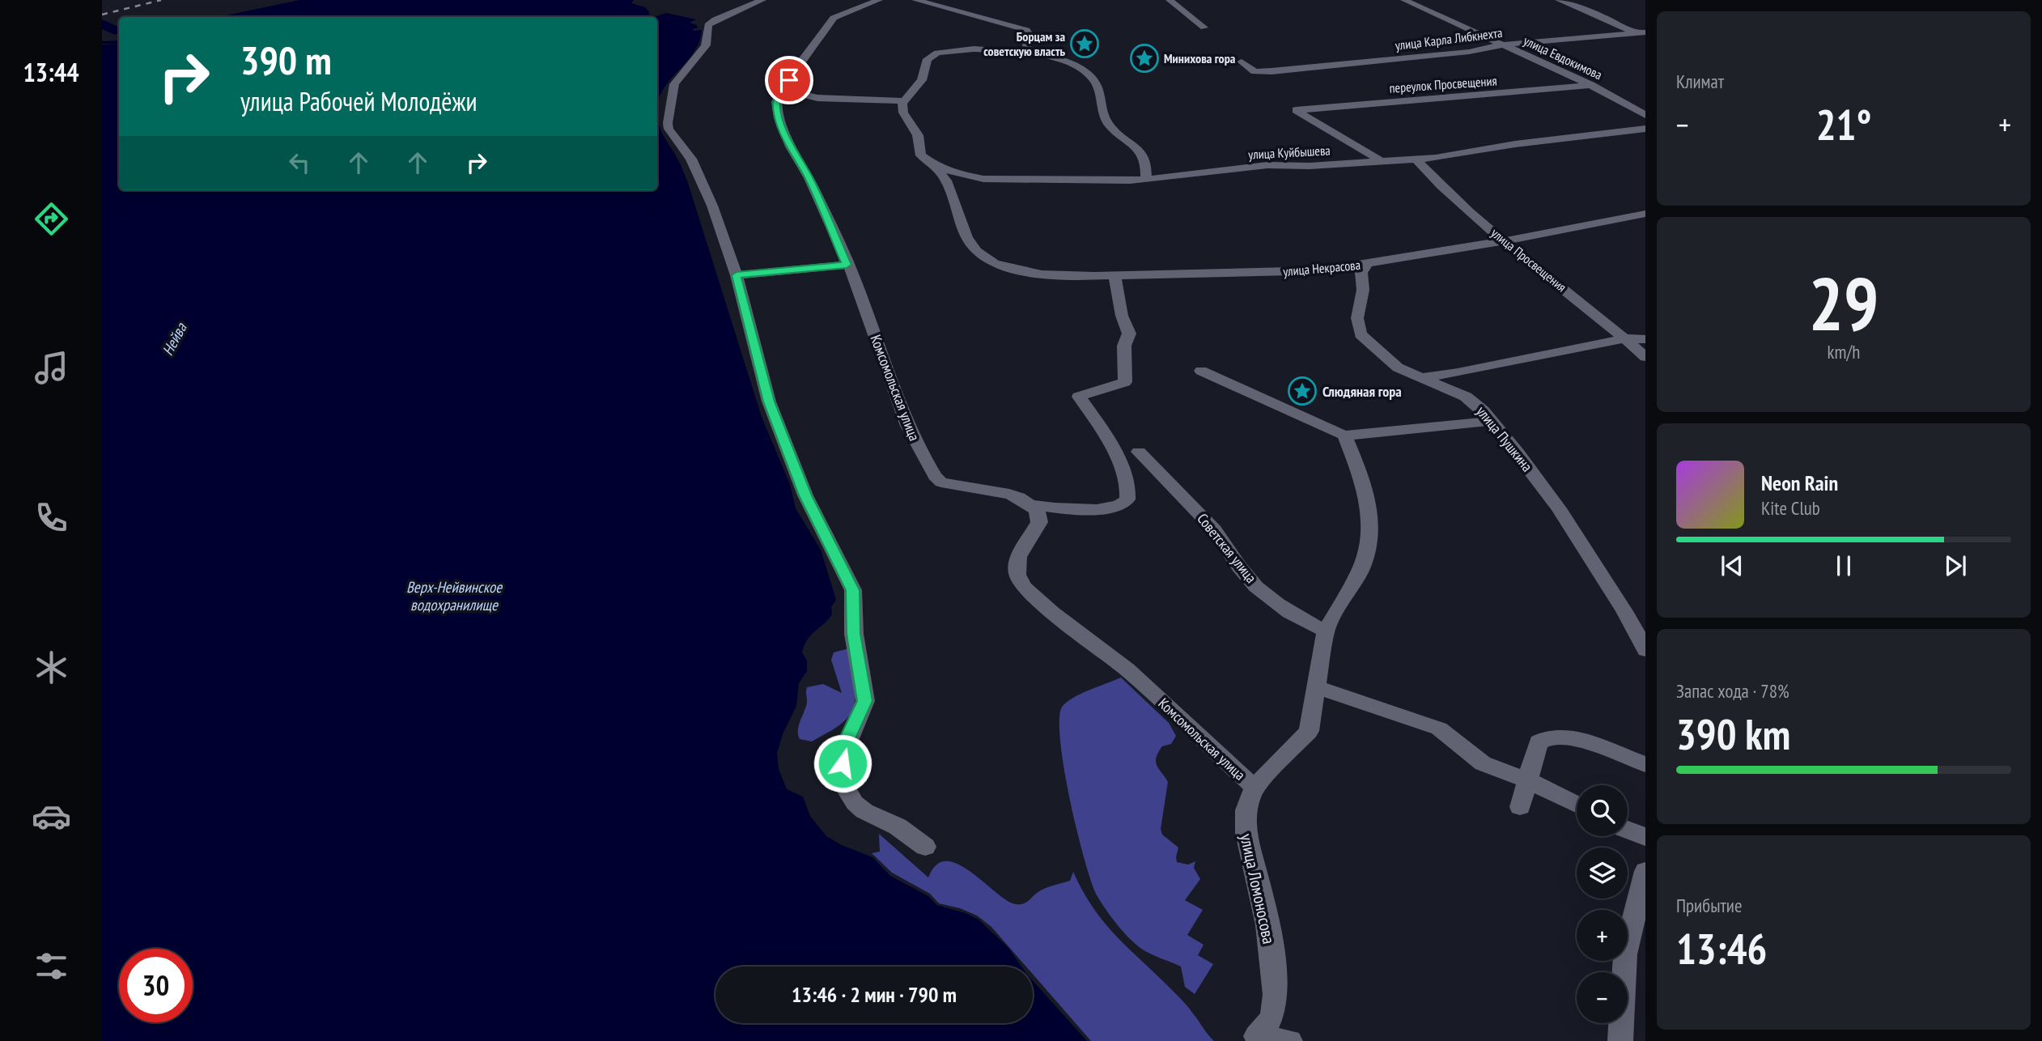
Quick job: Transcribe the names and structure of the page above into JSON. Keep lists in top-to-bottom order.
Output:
{
  "streets": {
    "street": [
      "улица Карла Либкнехта",
      "улица Евдокимова",
      "переулок Просвещения",
      "улица Куйбышева",
      "улица Просвещения",
      "улица Некрасова",
      "Комсомольская улица",
      "улица Пушкина",
      "Советская улица",
      "улица Ломоносова"
    ]
  },
  "crossings": [
    ["улица Карла Либкнехта", "улица Евдокимова"],
    ["улица Евдокимова", "переулок Просвещения"],
    ["переулок Просвещения", "улица Куйбышева"],
    ["улица Куйбышева", "улица Просвещения"],
    ["улица Куйбышева", "улица Некрасова"],
    ["улица Просвещения", "улица Некрасова"],
    ["улица Некрасова", "улица Пушкина"],
    ["Комсомольская улица", "улица Ломоносова"],
    ["Советская улица", "улица Ломоносова"]
  ],
  "water": ["Нейва", "Верх-Нейвинское водохранилище"],
  "places": {
    "place": ["Борцам за советскую власть", "Минихова гора", "Слюдяная гора"]
  },
  "page": {
    "tabs": "13:44",
    "tile": [
      "Климат",
      ["29", "km/h"],
      ["Запас хода · 78%", "390 km"],
      ["Прибытие", "13:46"]
    ],
    "turn": ["390 m", "улица Рабочей Молодёжи"],
    "heat": ["−", "21°", "+"],
    "song": ["Neon Rain", "Kite Club"],
    "map_buttons": ["+", "−"],
    "limit": "30",
    "trip": "13:46 · 2 мин · 790 m"
  }
}
